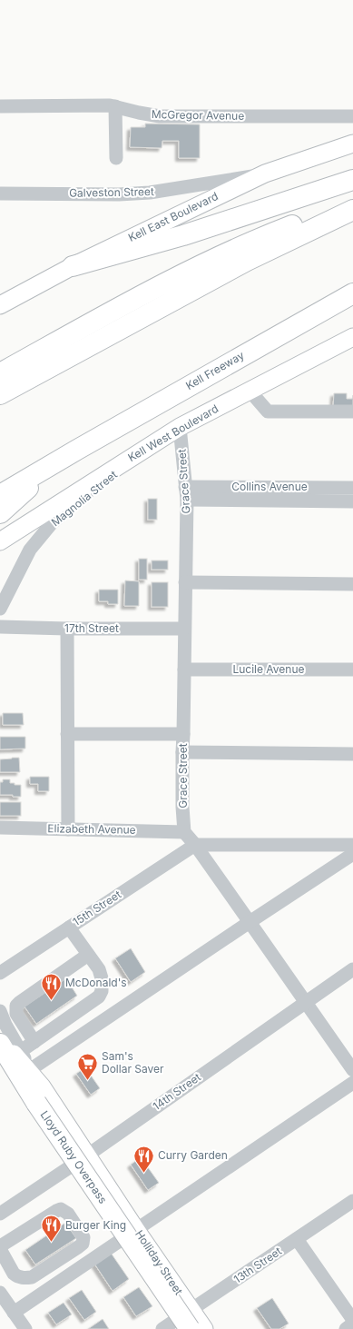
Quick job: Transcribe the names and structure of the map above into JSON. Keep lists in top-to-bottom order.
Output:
{
  "streets": {
    "highway": ["Kell Freeway", "Lloyd Ruby Overpass"],
    "main road": ["Kell East Boulevard", "Kell West Boulevard", "Holliday Street"],
    "street": [
      "McGregor Avenue",
      "Galveston Street",
      "Grace Street",
      "Collins Avenue",
      "Magnolia Street",
      "17th Street",
      "Lucile Avenue",
      "Elizabeth Avenue",
      "15th Street",
      "14th Street",
      "13th Street"
    ]
  },
  "crossings": [
    ["Galveston Street", "Kell East Boulevard"],
    ["Kell West Boulevard", "Grace Street"],
    ["Kell West Boulevard", "Magnolia Street"],
    ["Grace Street", "Collins Avenue"],
    ["Grace Street", "Magnolia Street"],
    ["Grace Street", "17th Street"],
    ["Grace Street", "Lucile Avenue"],
    ["Grace Street", "Elizabeth Avenue"],
    ["14th Street", "Holliday Street"],
    ["Lloyd Ruby Overpass", "Holliday Street"],
    ["Lloyd Ruby Overpass", "13th Street"],
    ["Holliday Street", "13th Street"]
  ],
  "places": {
    "restaurant": ["McDonald's", "Curry Garden", "Burger King"],
    "supermarket": ["Sam's Dollar Saver"]
  }
}
